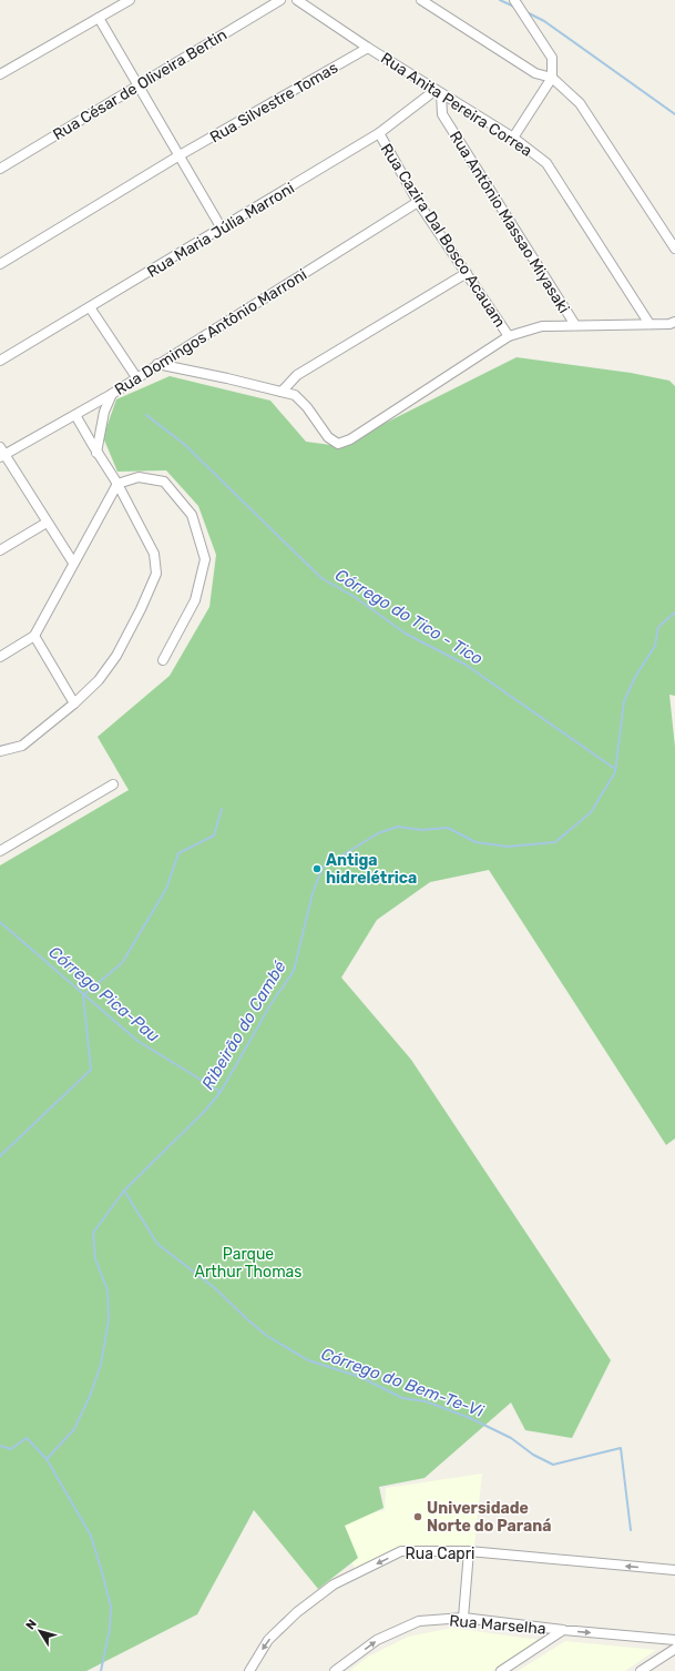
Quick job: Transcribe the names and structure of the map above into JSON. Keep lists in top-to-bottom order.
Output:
{
  "streets": {
    "street": [
      "Rua César de Oliveira Bertin",
      "Rua Silvestre Tomas",
      "Rua Anita Pereira Correa",
      "Rua Antônio Massao Miyasaki",
      "Rua Maria Júlia Marroni",
      "Rua Cazira Dal Bosco Acauam",
      "Rua Domingos Antônio Marroni",
      "Rua Capri",
      "Rua Marselha"
    ]
  },
  "crossings": [
    ["Rua Silvestre Tomas", "Rua Anita Pereira Correa"],
    ["Rua Anita Pereira Correa", "Rua Antônio Massao Miyasaki"],
    ["Rua Anita Pereira Correa", "Rua Maria Júlia Marroni"],
    ["Rua Antônio Massao Miyasaki", "Rua Maria Júlia Marroni"],
    ["Rua Maria Júlia Marroni", "Rua Cazira Dal Bosco Acauam"],
    ["Rua Cazira Dal Bosco Acauam", "Rua Domingos Antônio Marroni"]
  ],
  "one_way": ["Rua Capri", "Rua Marselha"],
  "water": [
    "Córrego do Tico - Tico",
    "Córrego Pica-Pau",
    "Ribeirão do Cambé",
    "Córrego do Bem-Te-Vi"
  ],
  "parks": ["Parque Arthur Thomas"],
  "places": ["Antiga hidrelétrica", "Universidade Norte do Paraná"],
  "north": "top left"
}
